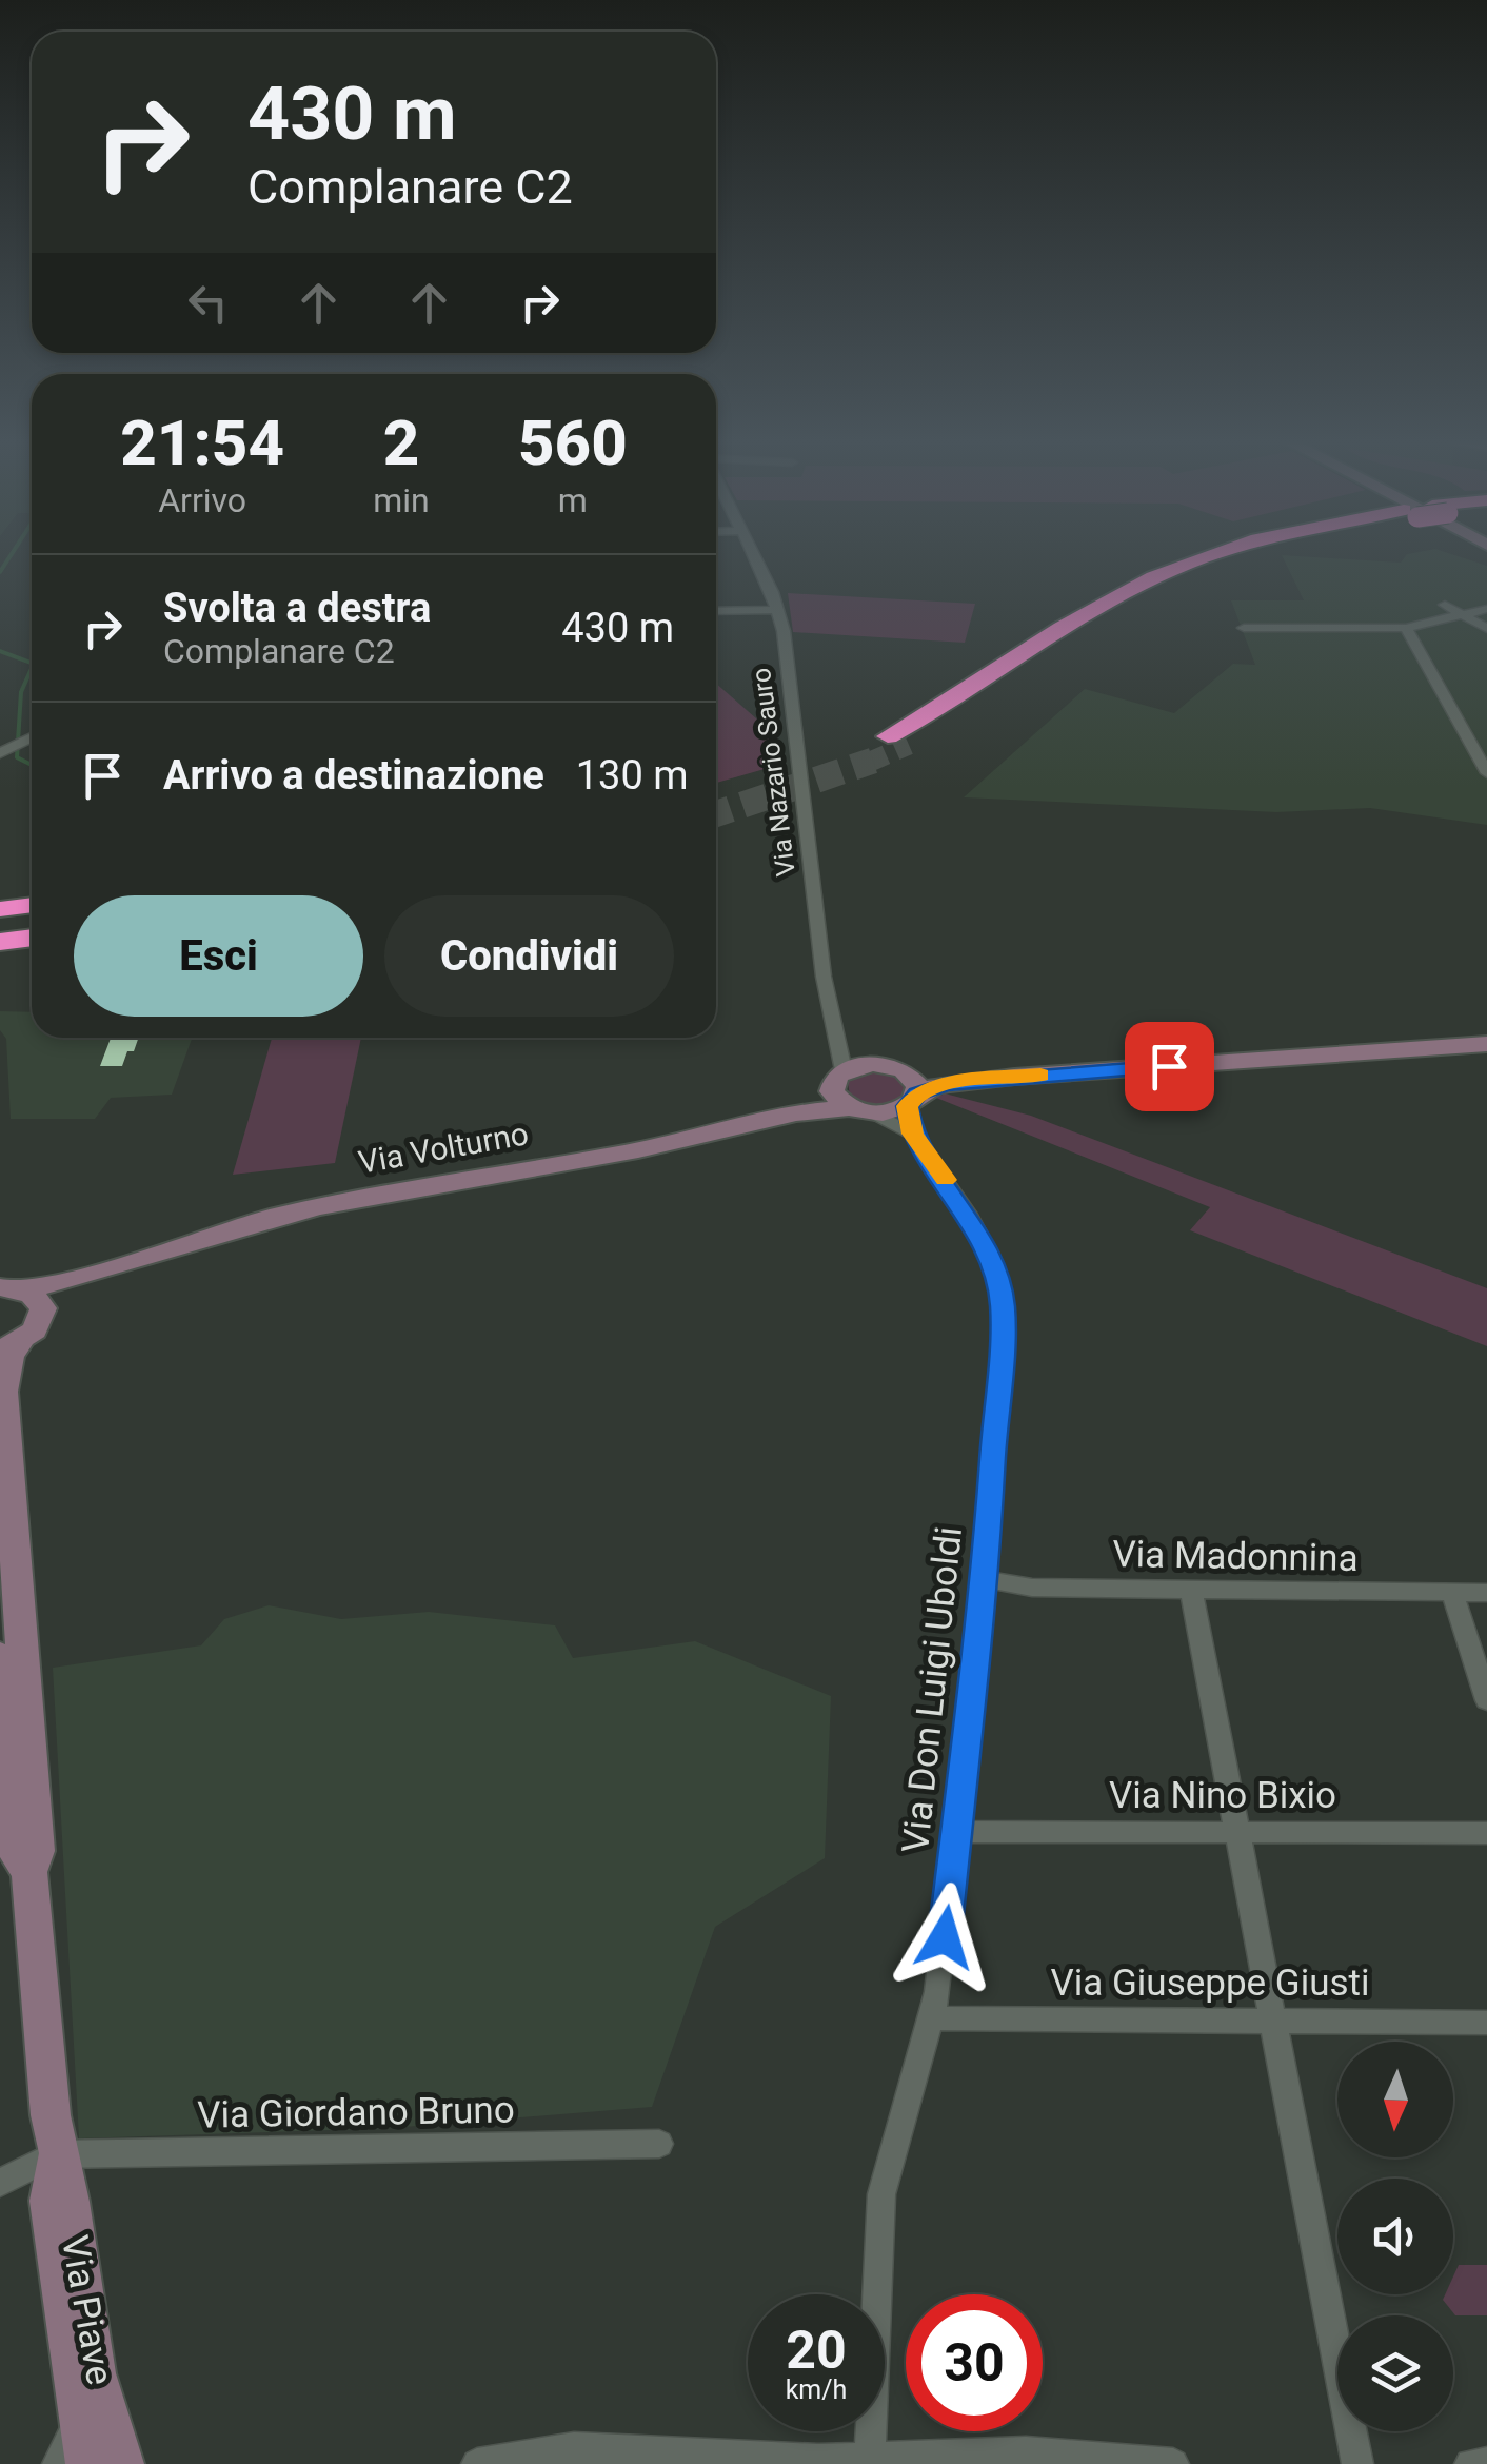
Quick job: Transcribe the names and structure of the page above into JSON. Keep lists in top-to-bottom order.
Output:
{
  "streets": {
    "street": [
      "Via Nazario Sauro",
      "Via Volturno",
      "Via Madonnina",
      "Via Don Luigi Uboldi",
      "Via Nino Bixio",
      "Via Giuseppe Giusti",
      "Via Giordano Bruno",
      "Via Piave"
    ]
  },
  "crossings": [
    ["Via Nazario Sauro", "Via Volturno"],
    ["Via Volturno", "Via Don Luigi Uboldi"],
    ["Via Volturno", "Via Piave"],
    ["Via Madonnina", "Via Don Luigi Uboldi"],
    ["Via Don Luigi Uboldi", "Via Nino Bixio"],
    ["Via Don Luigi Uboldi", "Via Giuseppe Giusti"],
    ["Via Giordano Bruno", "Via Piave"]
  ],
  "north": "bottom",
  "page": {
    "turn": ["430 m", "Complanare C2"],
    "eta": [
      "21:54",
      "Arrivo",
      "2",
      "min",
      "560",
      "m"
    ],
    "list": [
      {
        "name": "Svolta a destra",
        "note": "Complanare C2",
        "value": "430 m"
      },
      {
        "name": "Arrivo a destinazione",
        "value": "130 m"
      }
    ],
    "buttons": ["Esci", "Condividi"],
    "speed": "20 km/h",
    "limit": "30"
  }
}
